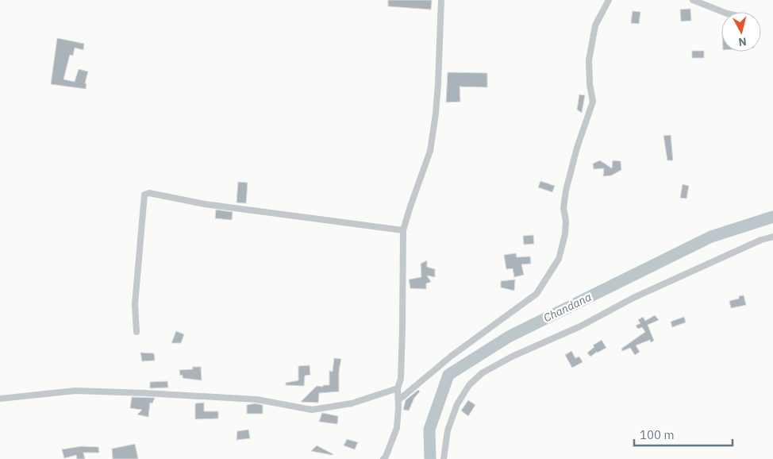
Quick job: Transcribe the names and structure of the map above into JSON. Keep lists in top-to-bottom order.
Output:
{
  "water": ["Chandana"],
  "scale_bar": "100 m",
  "north": "bottom"
}
